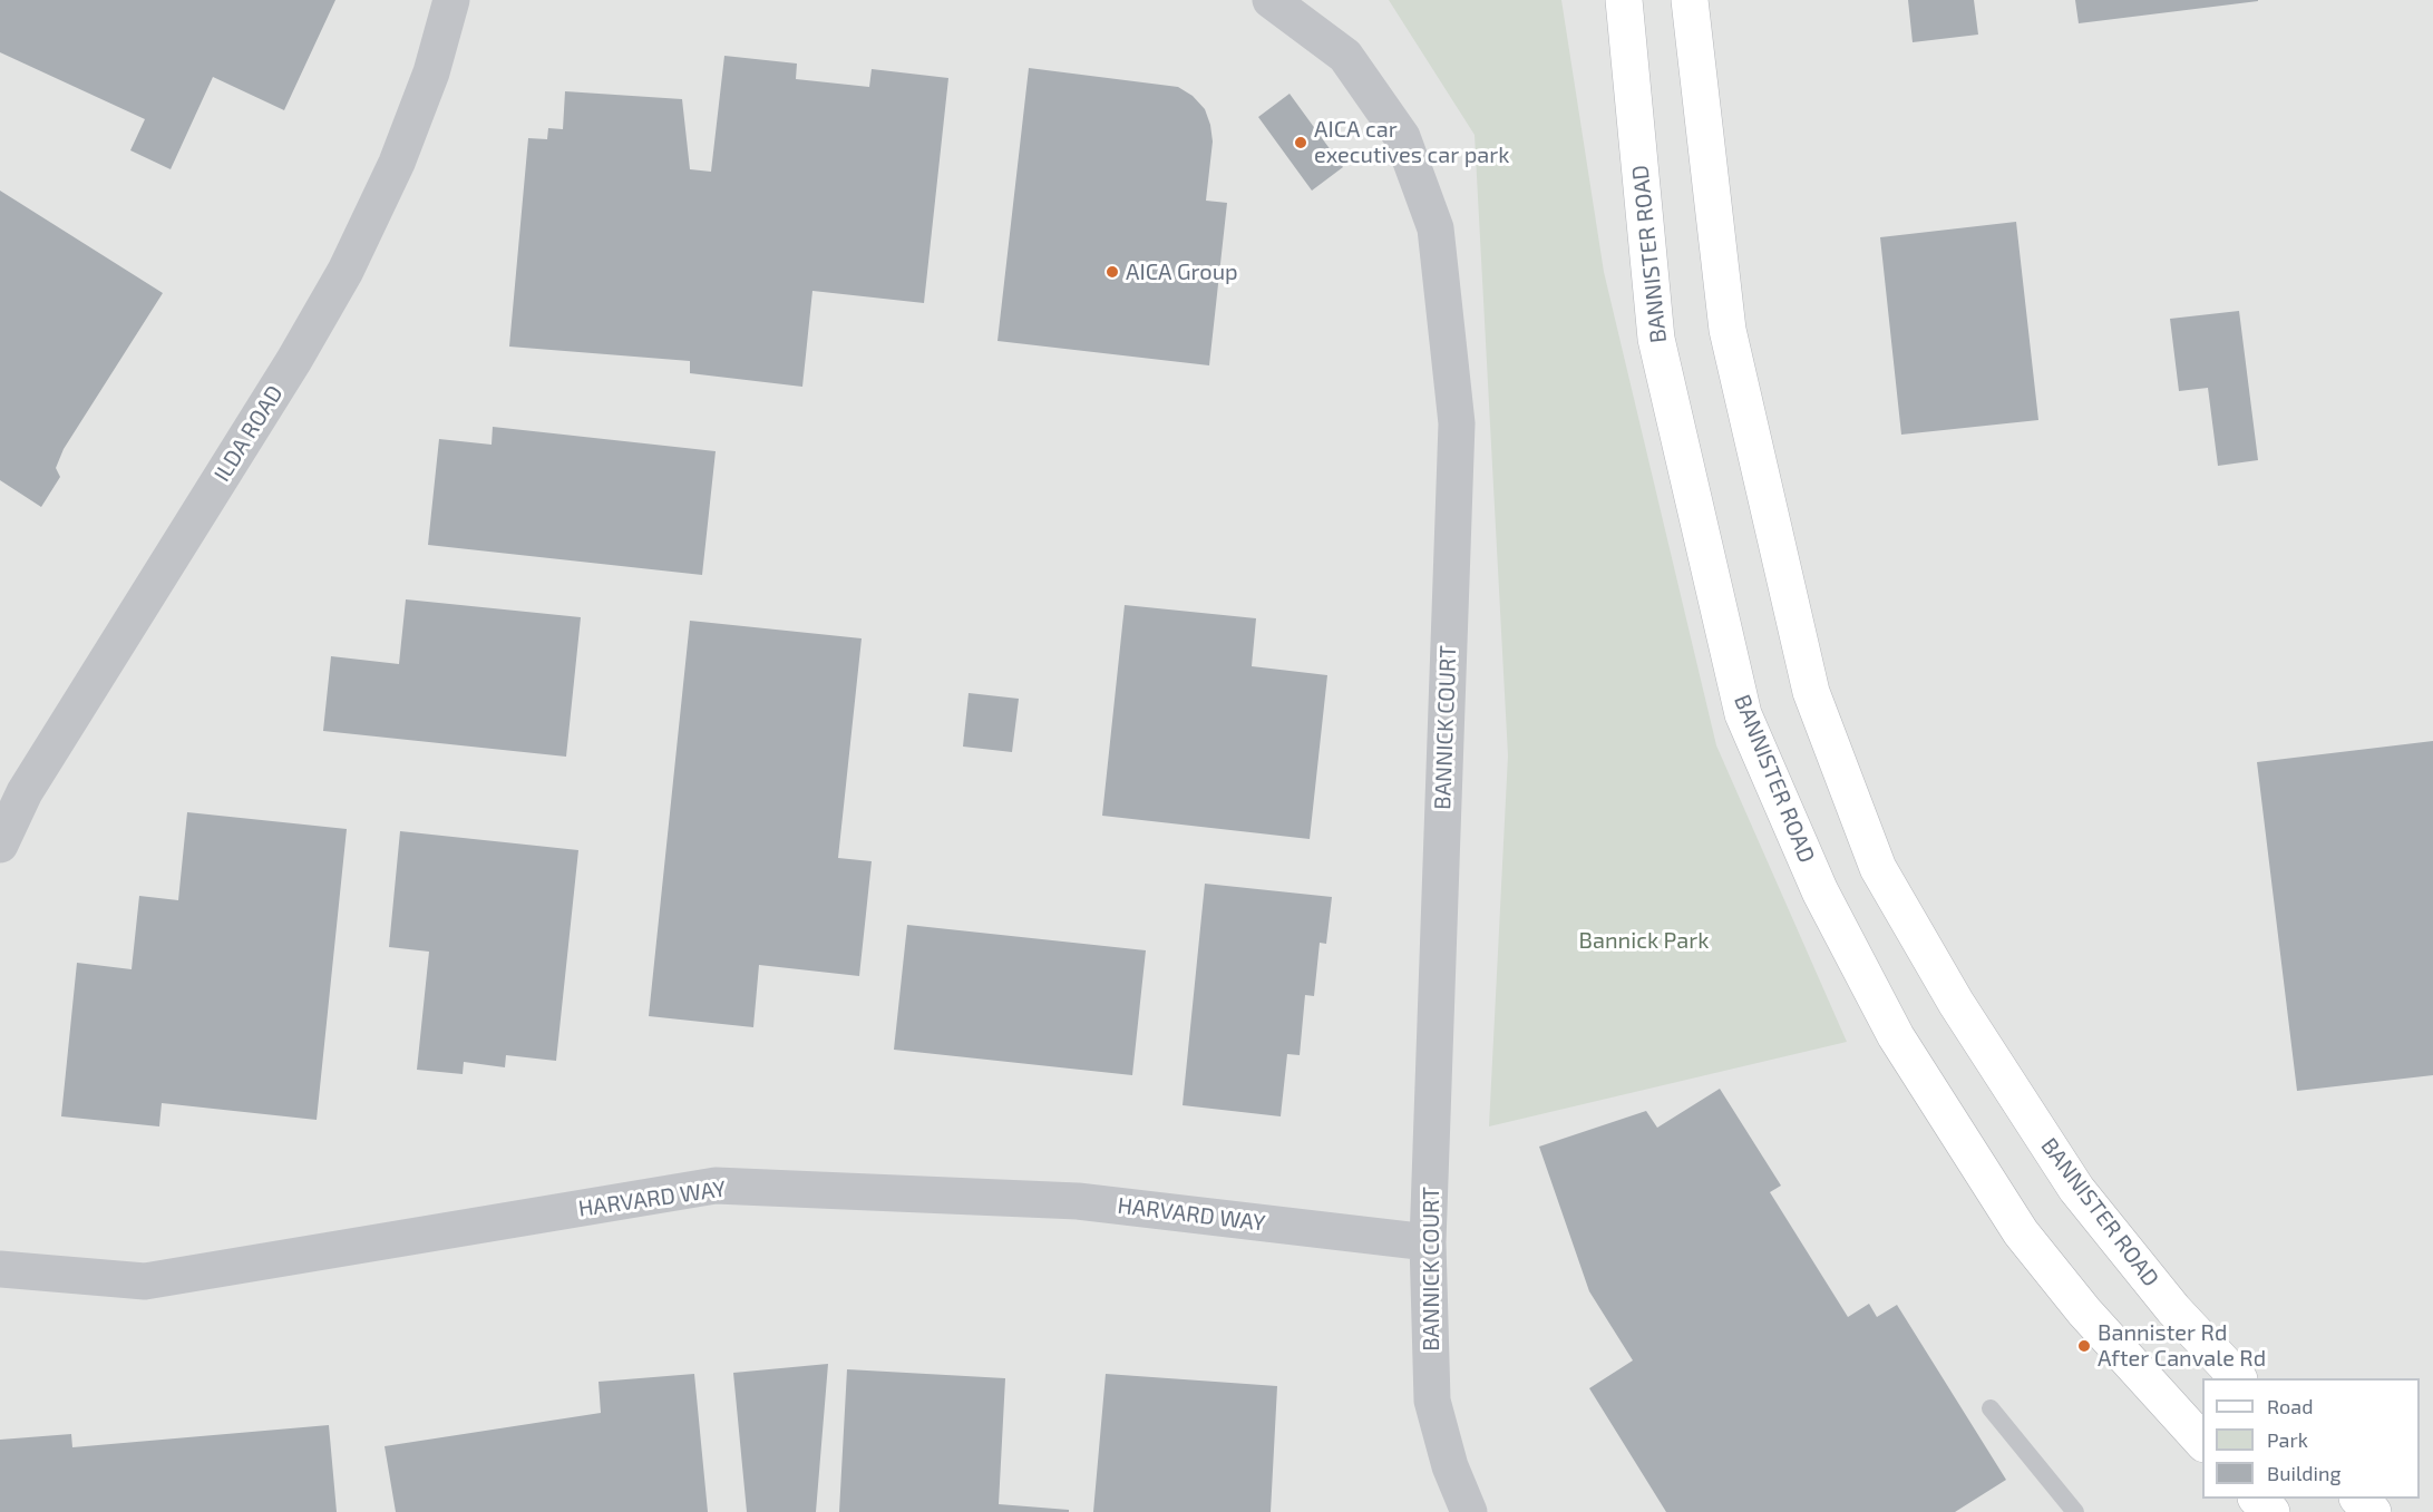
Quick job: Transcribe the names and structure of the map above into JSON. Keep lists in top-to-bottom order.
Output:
{
  "streets": {
    "main road": ["BANNISTER ROAD"],
    "street": ["ILDA ROAD", "BANNICK COURT", "HARVARD WAY"]
  },
  "crossings": [
    ["BANNICK COURT", "HARVARD WAY"]
  ],
  "parks": ["Bannick Park"],
  "places": ["AICA car executives car park", "AICA Group", "Bannister Rd After Canvale Rd"],
  "legend": ["Road", "Park", "Building"]
}
